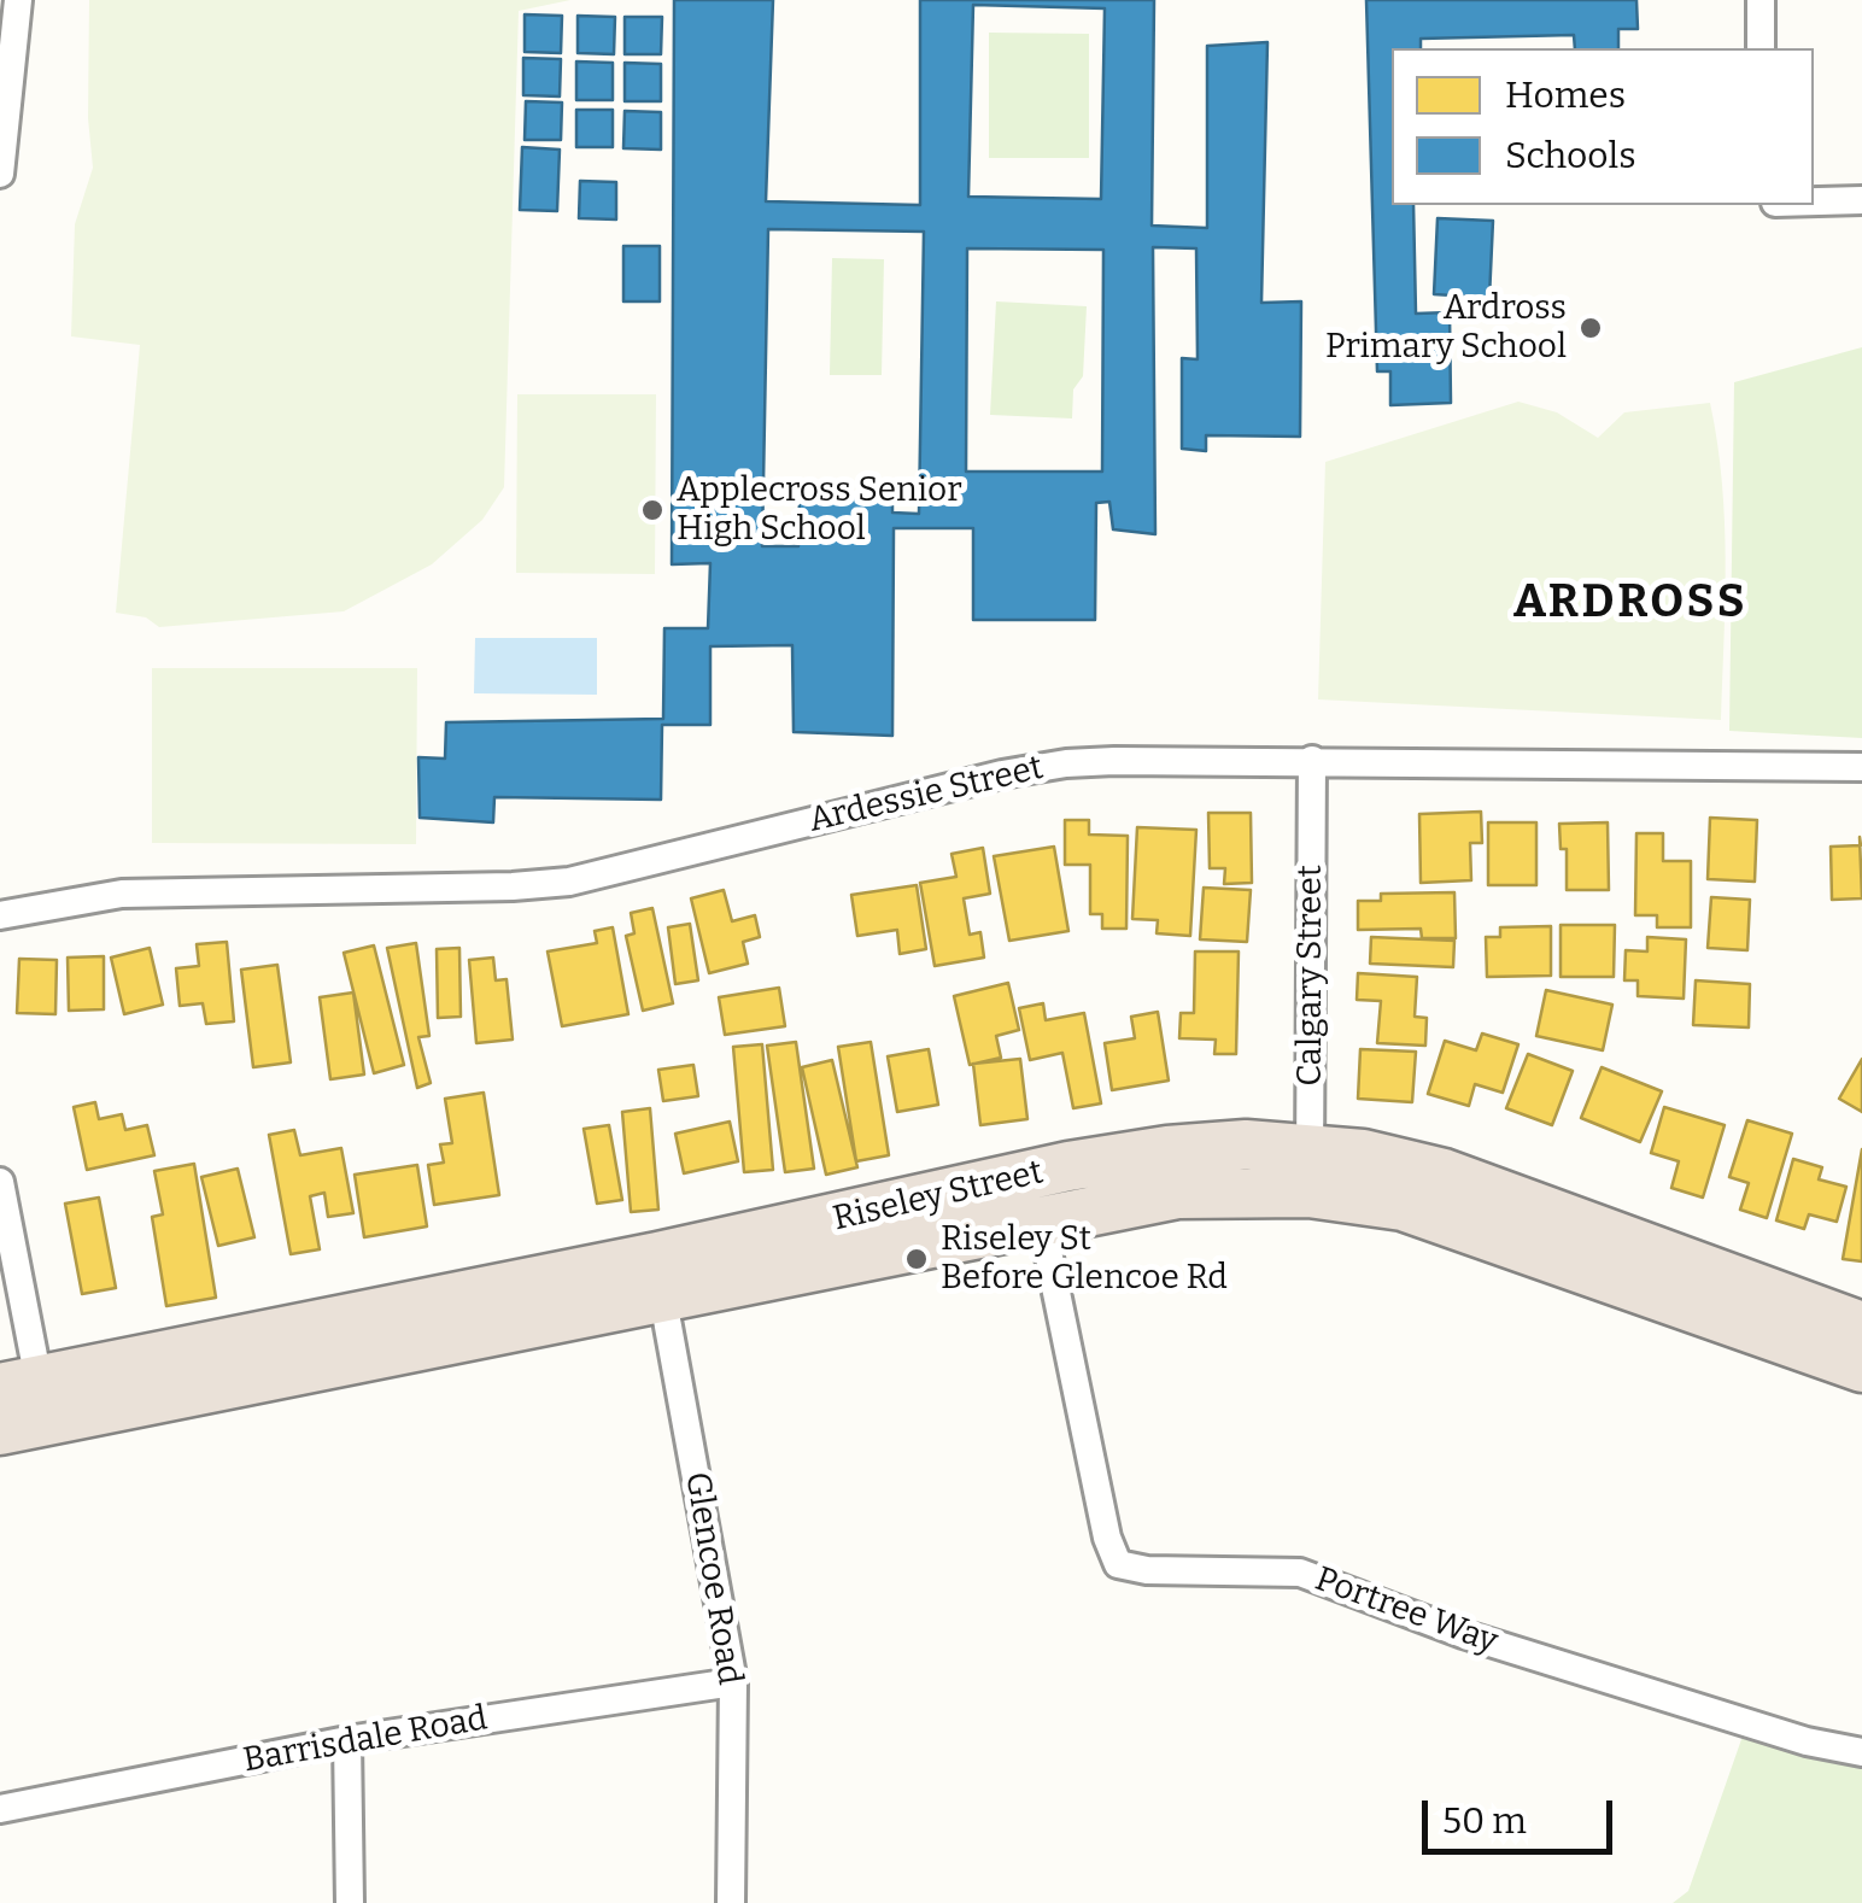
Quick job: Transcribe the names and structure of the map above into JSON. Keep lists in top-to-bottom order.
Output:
{
  "streets": {
    "highway": ["Riseley Street"],
    "street": [
      "Ardessie Street",
      "Calgary Street",
      "Glencoe Road",
      "Portree Way",
      "Barrisdale Road"
    ]
  },
  "crossings": [
    ["Ardessie Street", "Calgary Street"],
    ["Calgary Street", "Riseley Street"],
    ["Riseley Street", "Glencoe Road"],
    ["Riseley Street", "Portree Way"],
    ["Glencoe Road", "Barrisdale Road"]
  ],
  "districts": ["ARDROSS"],
  "places": ["Ardross Primary School", "Applecross Senior High School", "Riseley St Before Glencoe Rd"],
  "legend": ["Homes", "Schools"],
  "scale_bar": "50 m"
}
